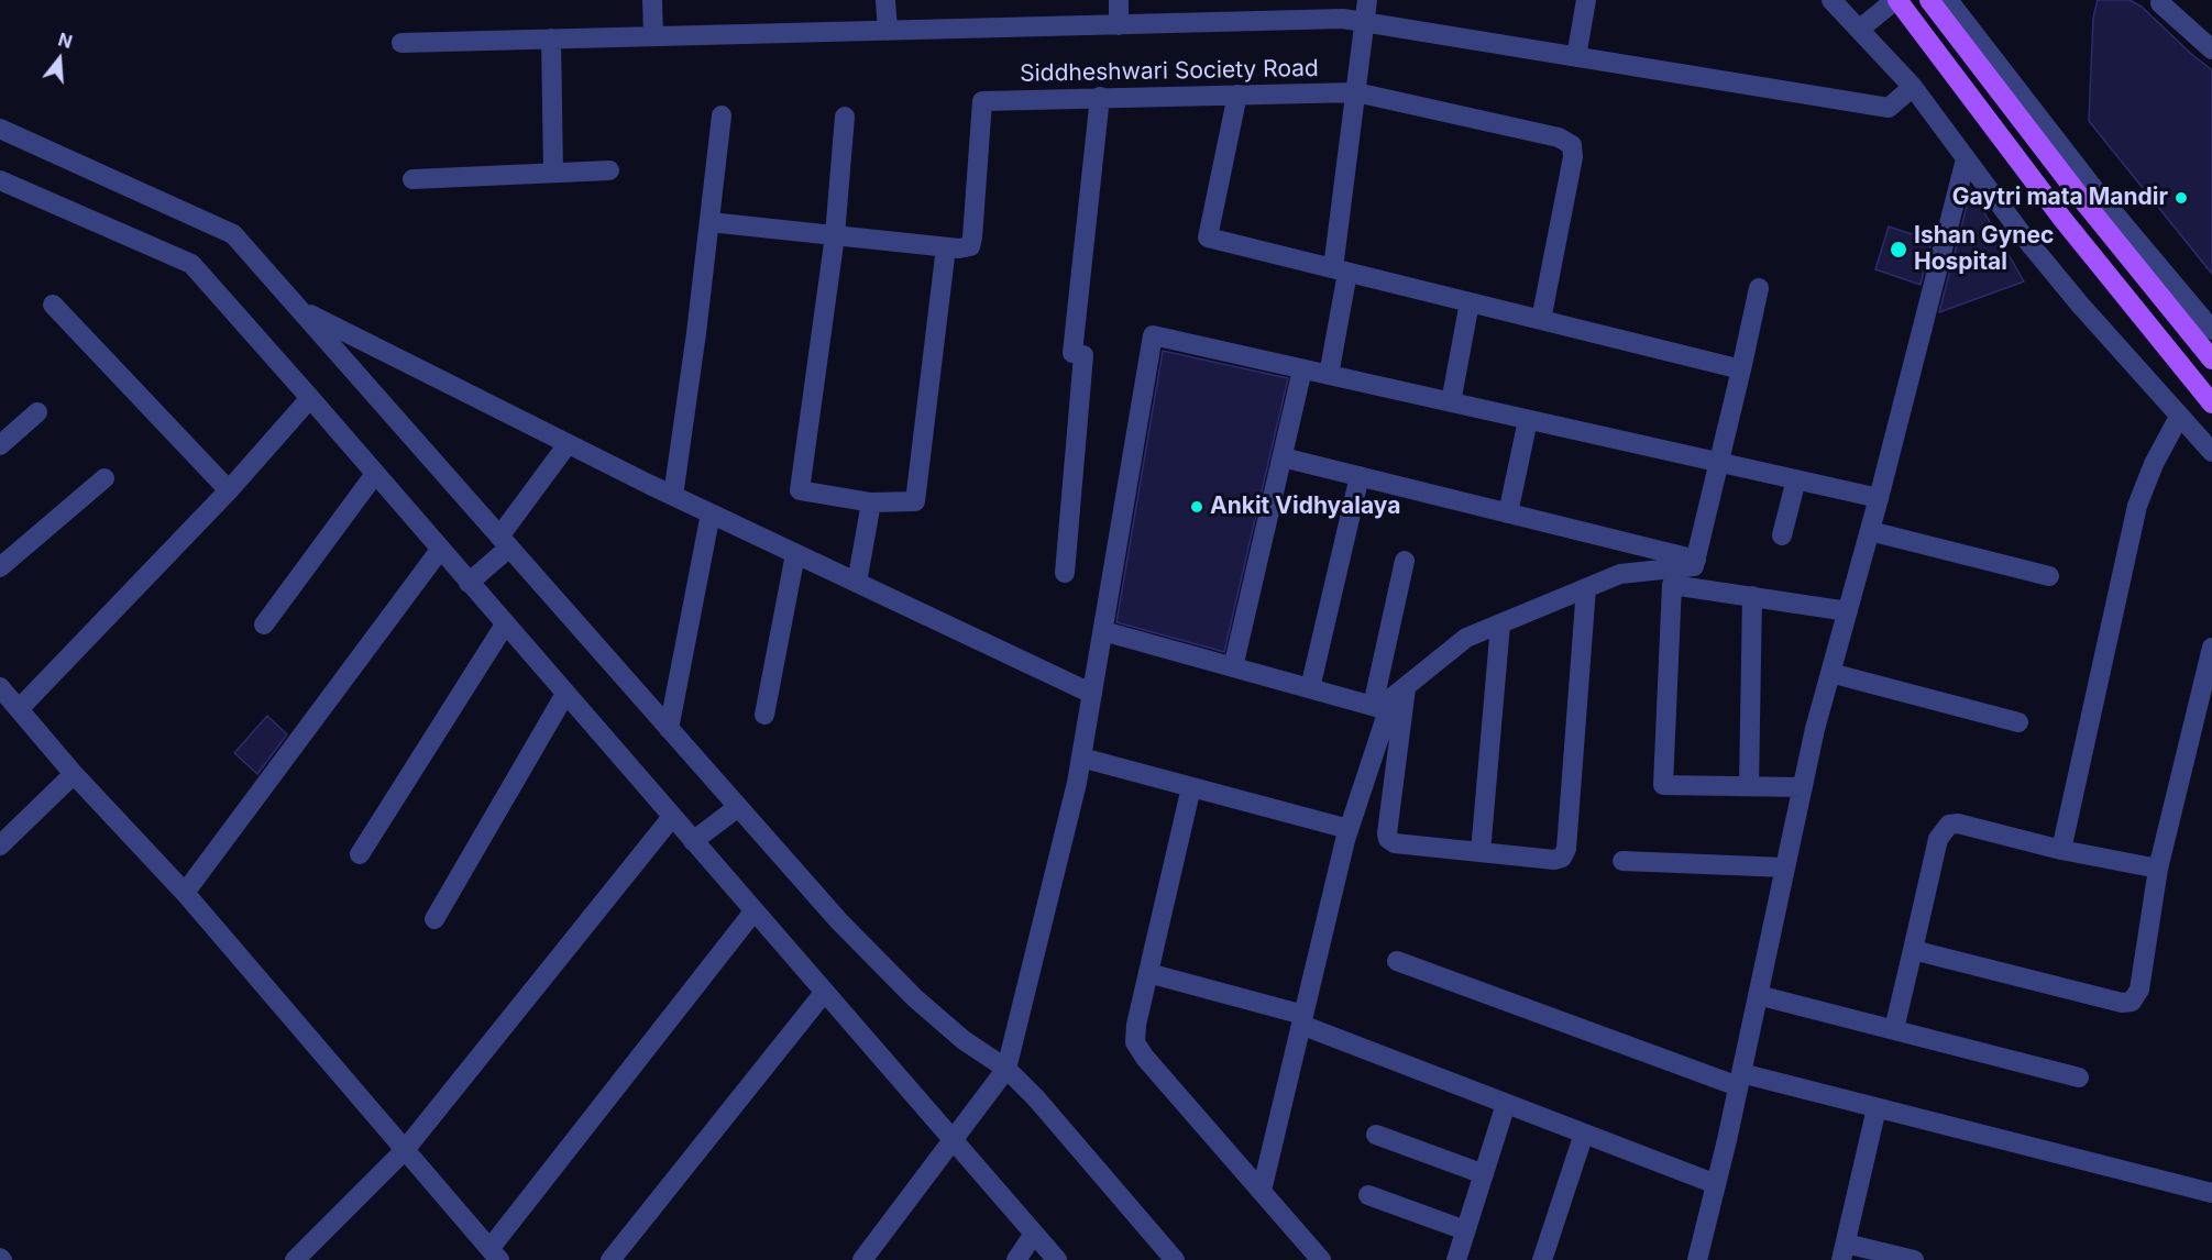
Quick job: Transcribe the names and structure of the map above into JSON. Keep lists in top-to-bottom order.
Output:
{
  "streets": {
    "street": ["Siddheshwari Society Road"]
  },
  "places": ["Gaytri mata Mandir", "Ishan Gynec Hospital", "Ankit Vidhyalaya"],
  "north": "top"
}
